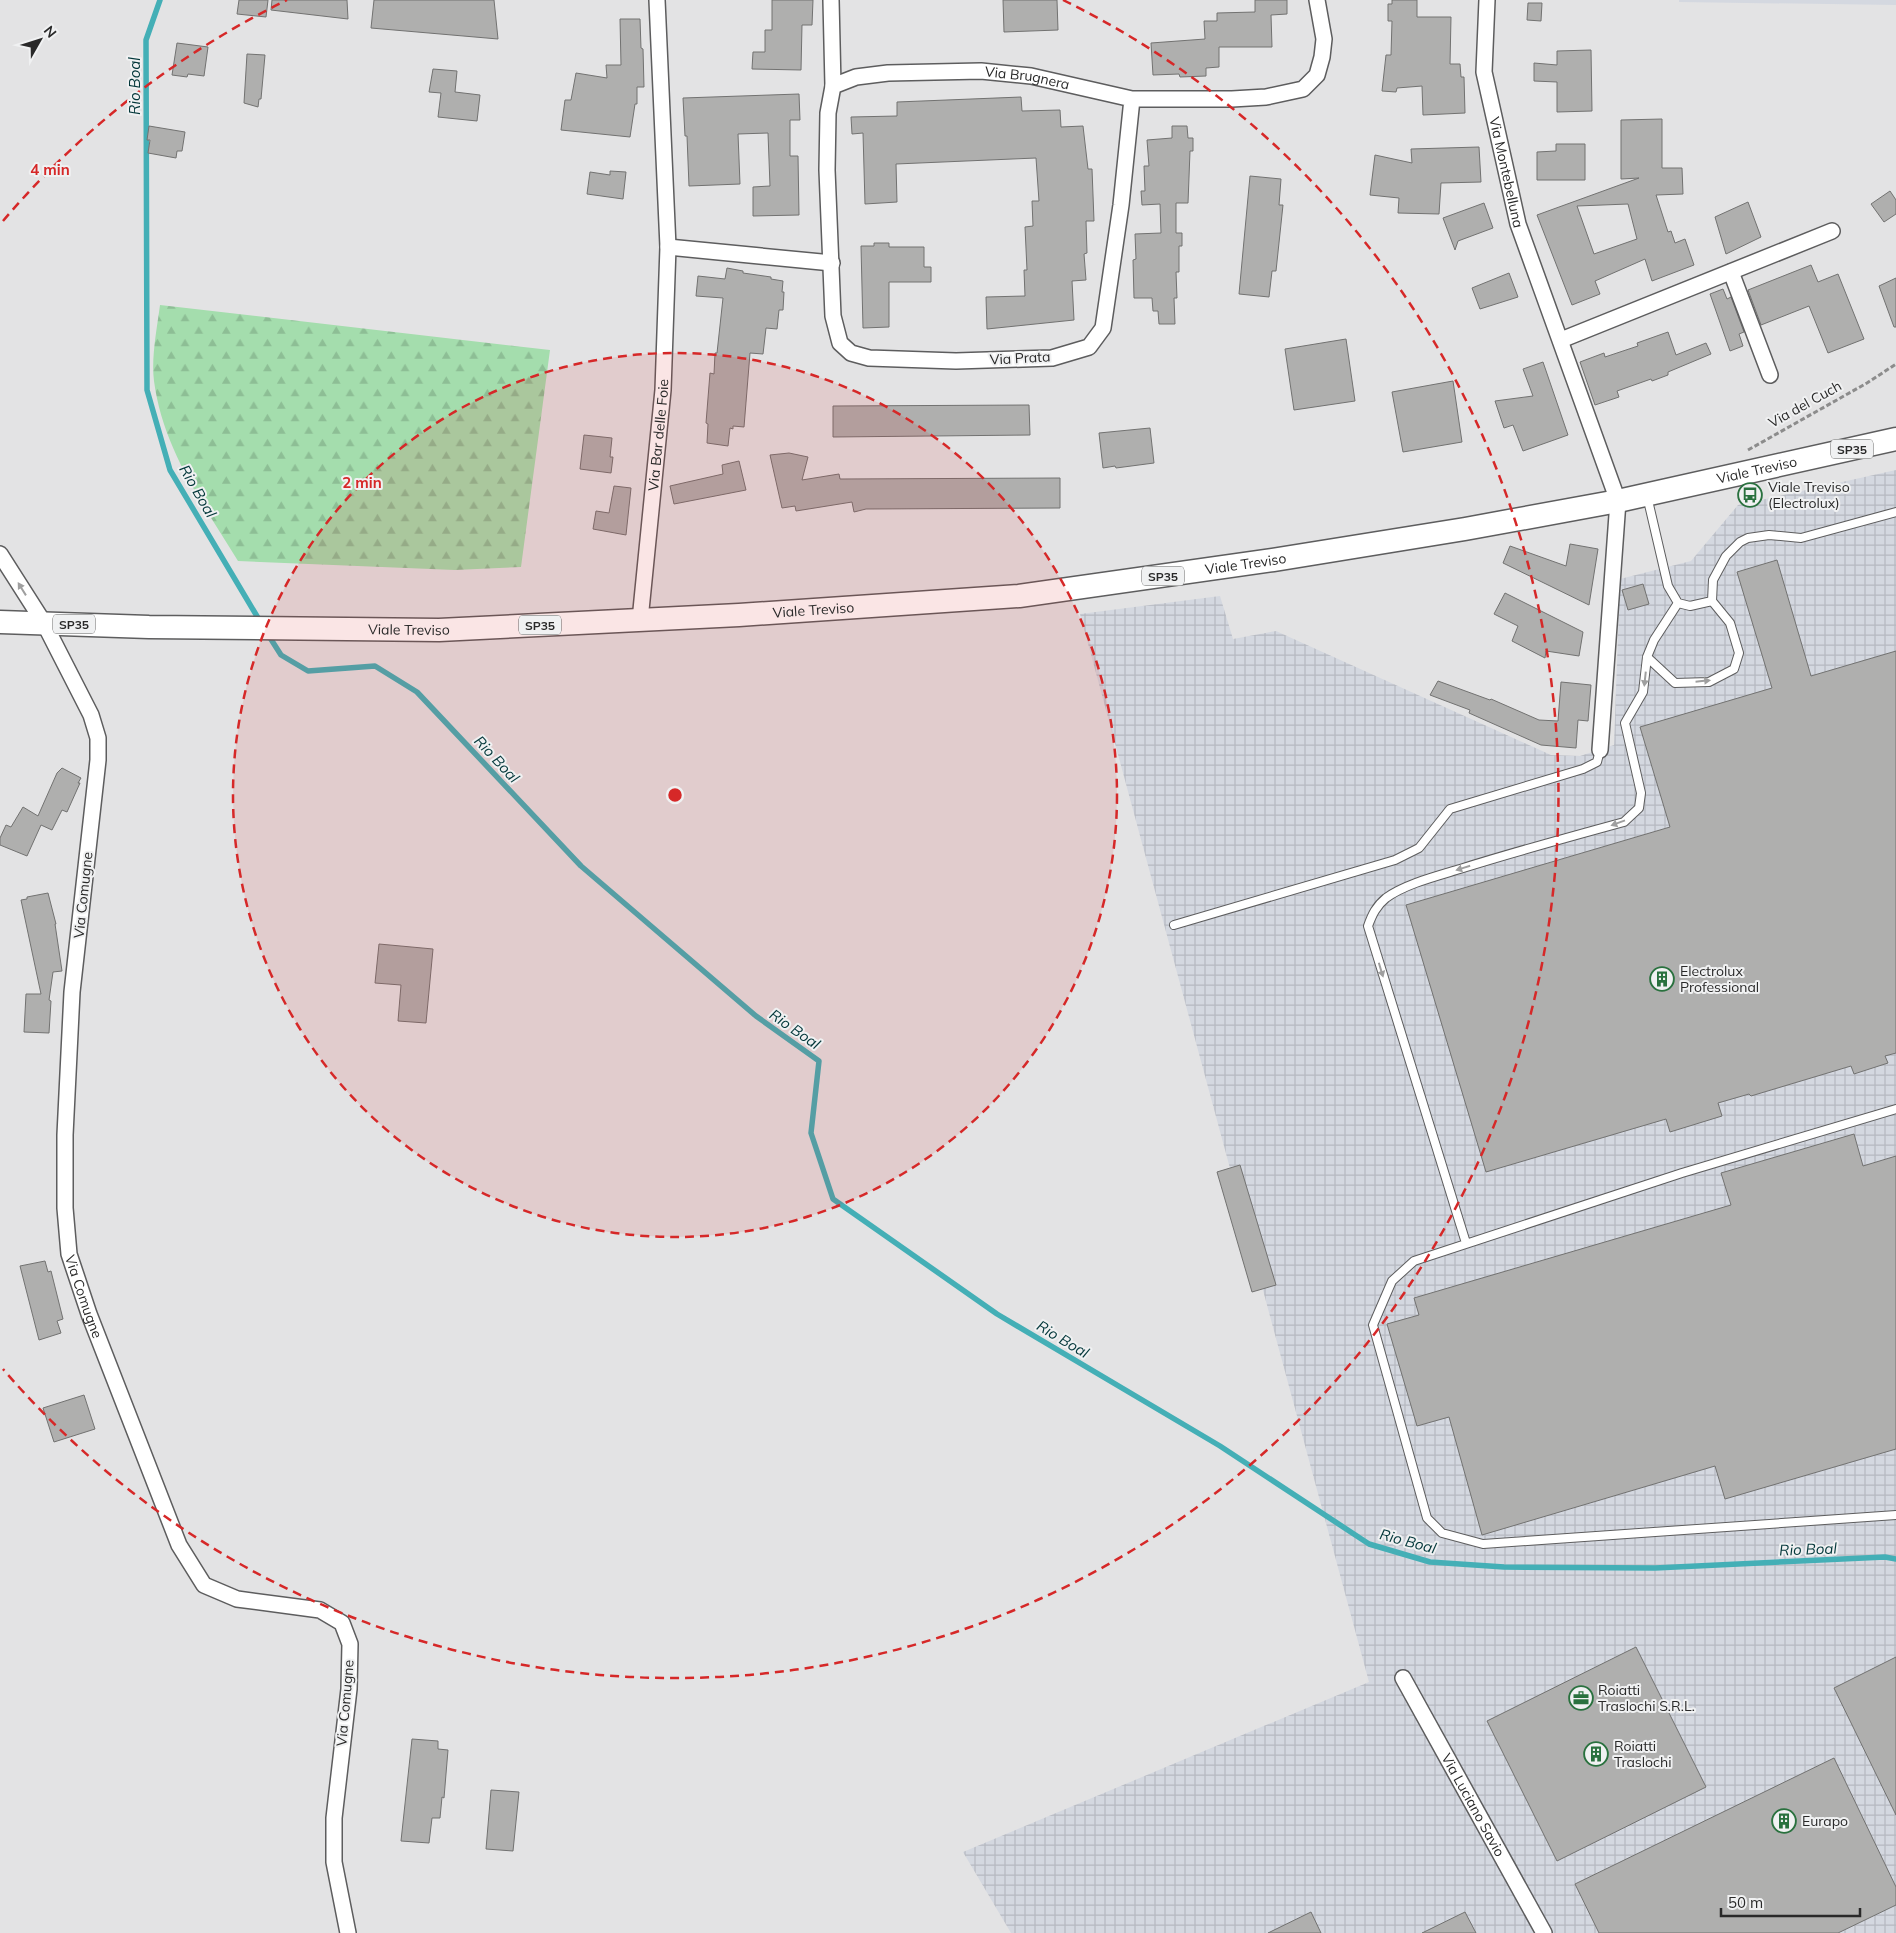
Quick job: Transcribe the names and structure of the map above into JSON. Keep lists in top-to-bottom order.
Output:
{
  "streets": {
    "main road": ["SP35", "Viale Treviso"],
    "street": [
      "Via Brugnera",
      "Via Montebelluna",
      "Via Prata",
      "Via Bar delle Foie",
      "Via Comugne",
      "Via Luciano Savio"
    ],
    "path": ["Via del Cuch"]
  },
  "crossings": [
    ["Via Brugnera", "Via Prata"],
    ["Via Montebelluna", "Viale Treviso"],
    ["Via del Cuch", "Viale Treviso"],
    ["Via Bar delle Foie", "Viale Treviso"],
    ["Viale Treviso", "Via Comugne"]
  ],
  "water": ["Rio Boal"],
  "places": {
    "bus stop": ["Viale Treviso (Electrolux)"],
    "building": ["Electrolux Professional", "Roiatti Traslochi", "Eurapo"],
    "office": ["Roiatti Traslochi S.R.L."]
  },
  "scale_bar": "50 m",
  "north": "top right",
  "rings": ["4 min", "2 min"]
}
